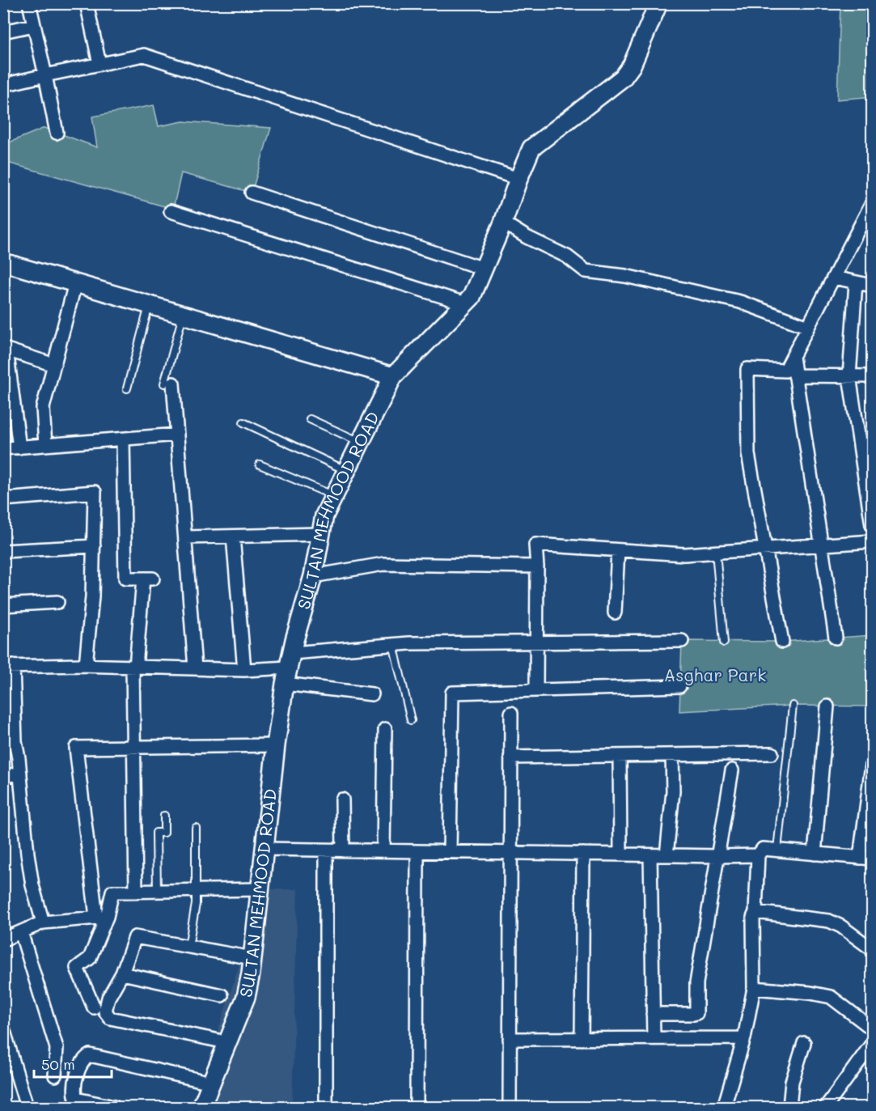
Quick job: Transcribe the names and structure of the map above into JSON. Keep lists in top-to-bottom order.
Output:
{
  "streets": {
    "street": ["SULTAN MEHMOOD ROAD"]
  },
  "parks": ["Asghar Park"],
  "scale_bar": "50 m"
}
